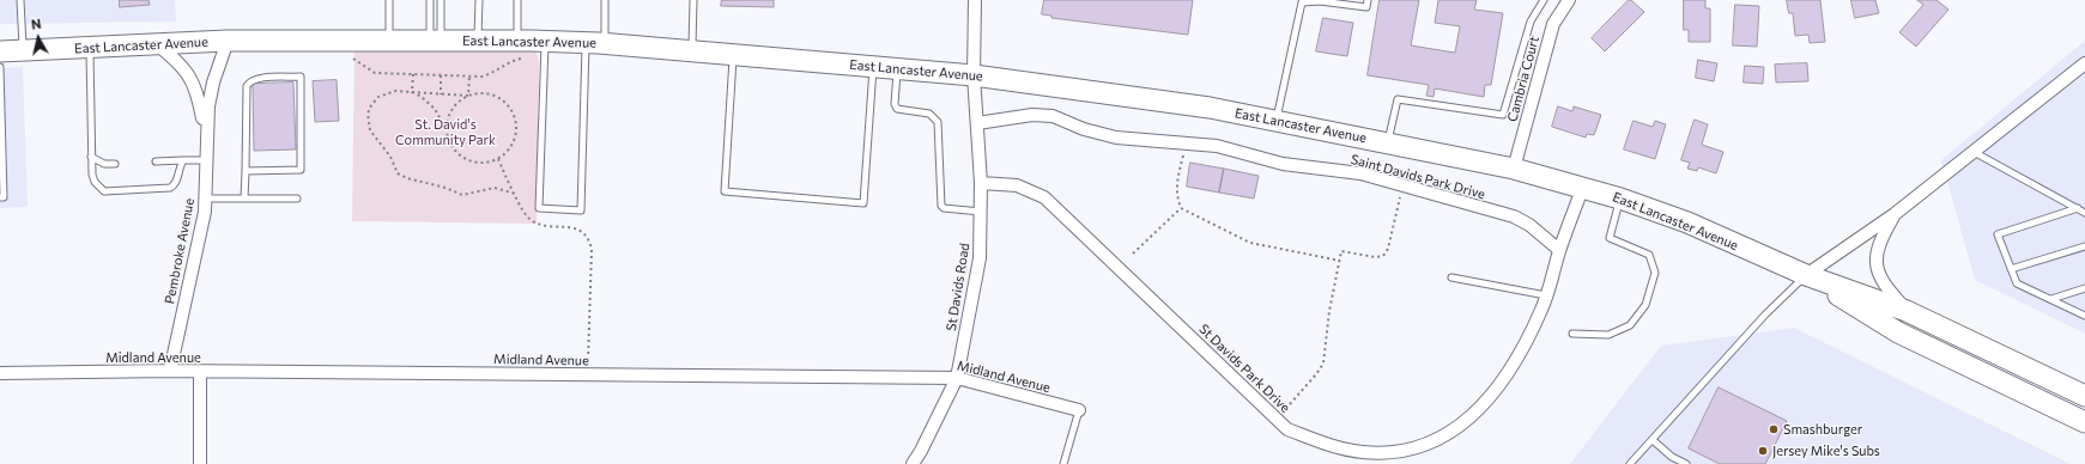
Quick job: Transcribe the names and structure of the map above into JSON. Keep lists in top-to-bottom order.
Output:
{
  "streets": {
    "highway": ["East Lancaster Avenue"],
    "street": [
      "Cambria Court",
      "Saint Davids Park Drive",
      "Pembroke Avenue",
      "St Davids Road",
      "Midland Avenue",
      "St Davids Park Drive"
    ]
  },
  "crossings": [
    ["East Lancaster Avenue", "Cambria Court"],
    ["East Lancaster Avenue", "Pembroke Avenue"],
    ["East Lancaster Avenue", "St Davids Road"],
    ["East Lancaster Avenue", "St Davids Park Drive"],
    ["Saint Davids Park Drive", "St Davids Road"],
    ["Saint Davids Park Drive", "St Davids Park Drive"],
    ["Pembroke Avenue", "Midland Avenue"],
    ["St Davids Road", "Midland Avenue"],
    ["St Davids Road", "St Davids Park Drive"]
  ],
  "parks": ["St. David's Community Park"],
  "places": ["Smashburger", "Jersey Mike's Subs"],
  "north": "top"
}
